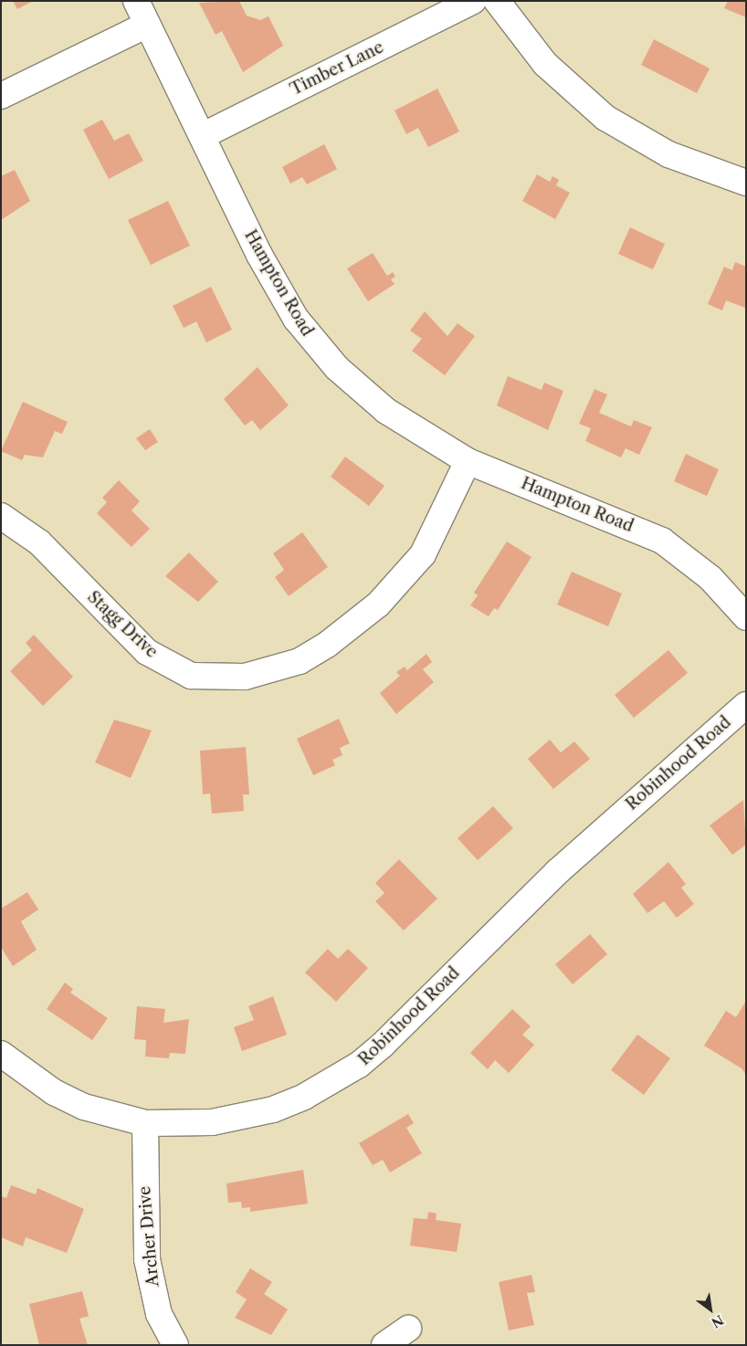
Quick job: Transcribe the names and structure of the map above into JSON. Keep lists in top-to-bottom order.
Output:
{
  "streets": {
    "street": [
      "Timber Lane",
      "Hampton Road",
      "Stagg Drive",
      "Robinhood Road",
      "Archer Drive"
    ]
  },
  "crossings": [
    ["Timber Lane", "Hampton Road"],
    ["Hampton Road", "Stagg Drive"],
    ["Robinhood Road", "Archer Drive"]
  ],
  "north": "bottom right"
}
